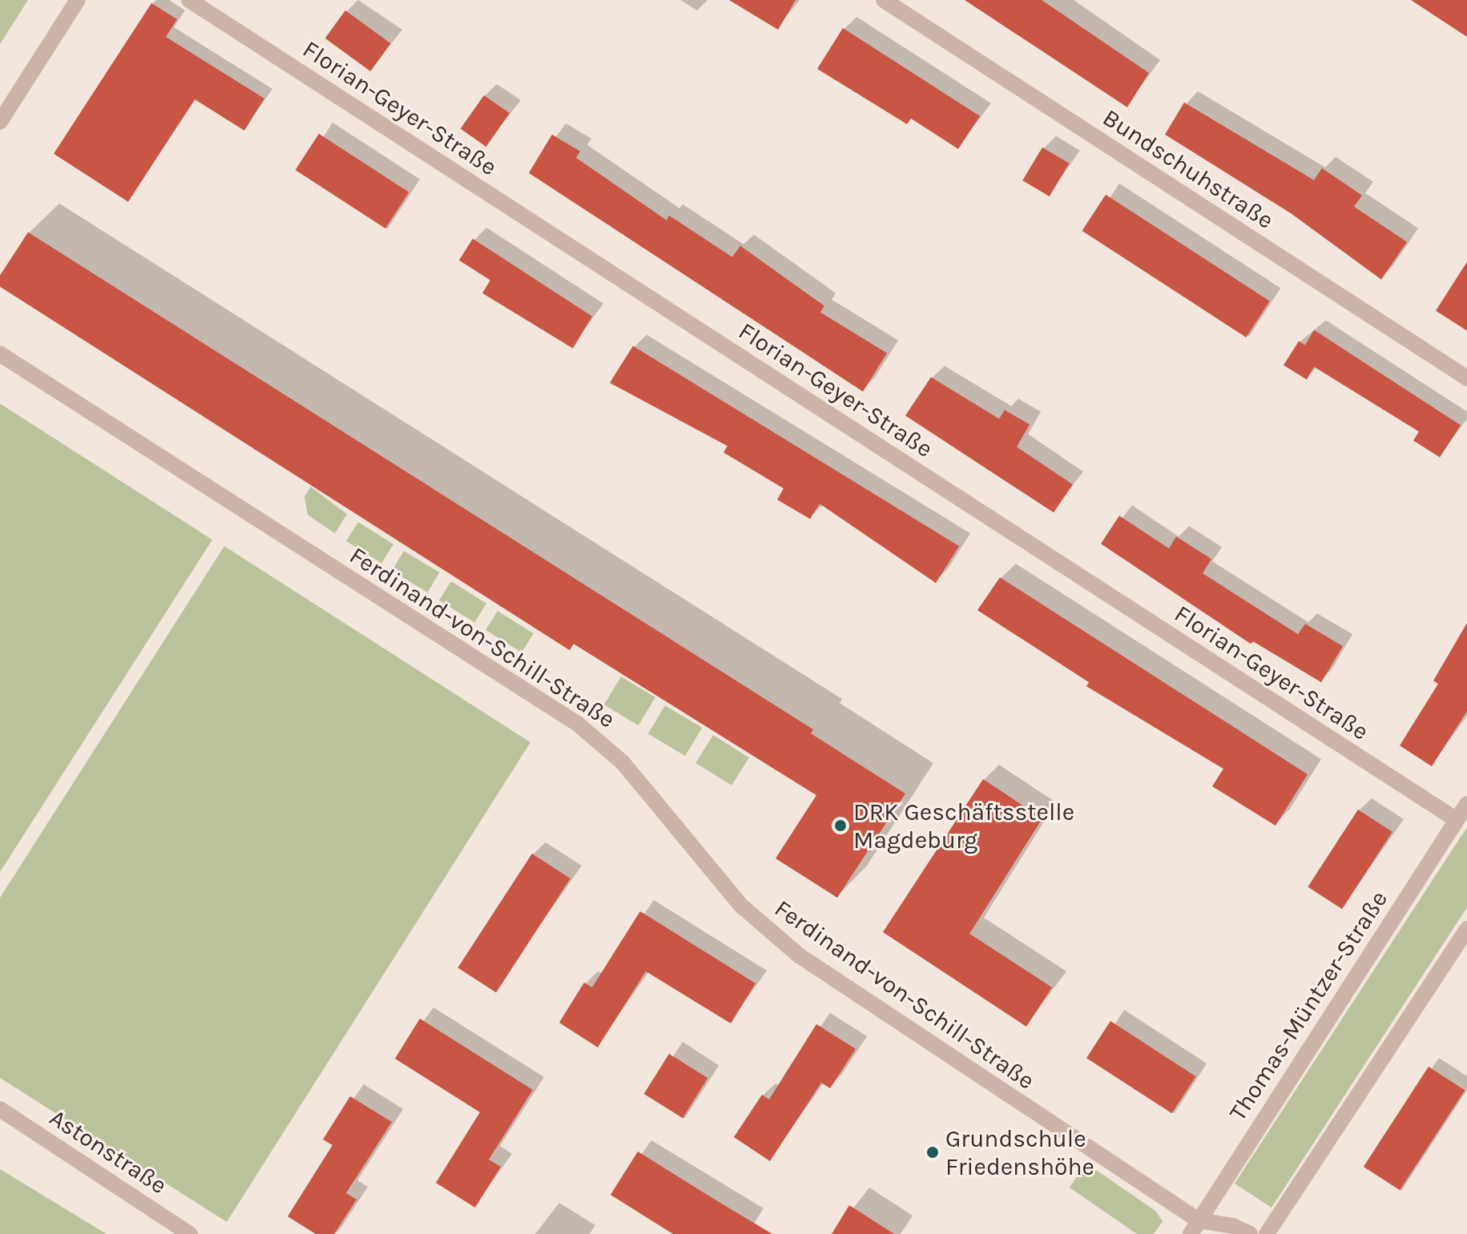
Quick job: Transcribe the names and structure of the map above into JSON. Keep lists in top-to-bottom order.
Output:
{
  "streets": {
    "street": [
      "Florian-Geyer-Straße",
      "Bundschuhstraße",
      "Ferdinand-von-Schill-Straße",
      "Thomas-Müntzer-Straße",
      "Astonstraße"
    ]
  },
  "crossings": [
    ["Florian-Geyer-Straße", "Thomas-Müntzer-Straße"],
    ["Ferdinand-von-Schill-Straße", "Thomas-Müntzer-Straße"]
  ],
  "places": ["DRK Geschäftsstelle Magdeburg", "Grundschule Friedenshöhe"]
}
